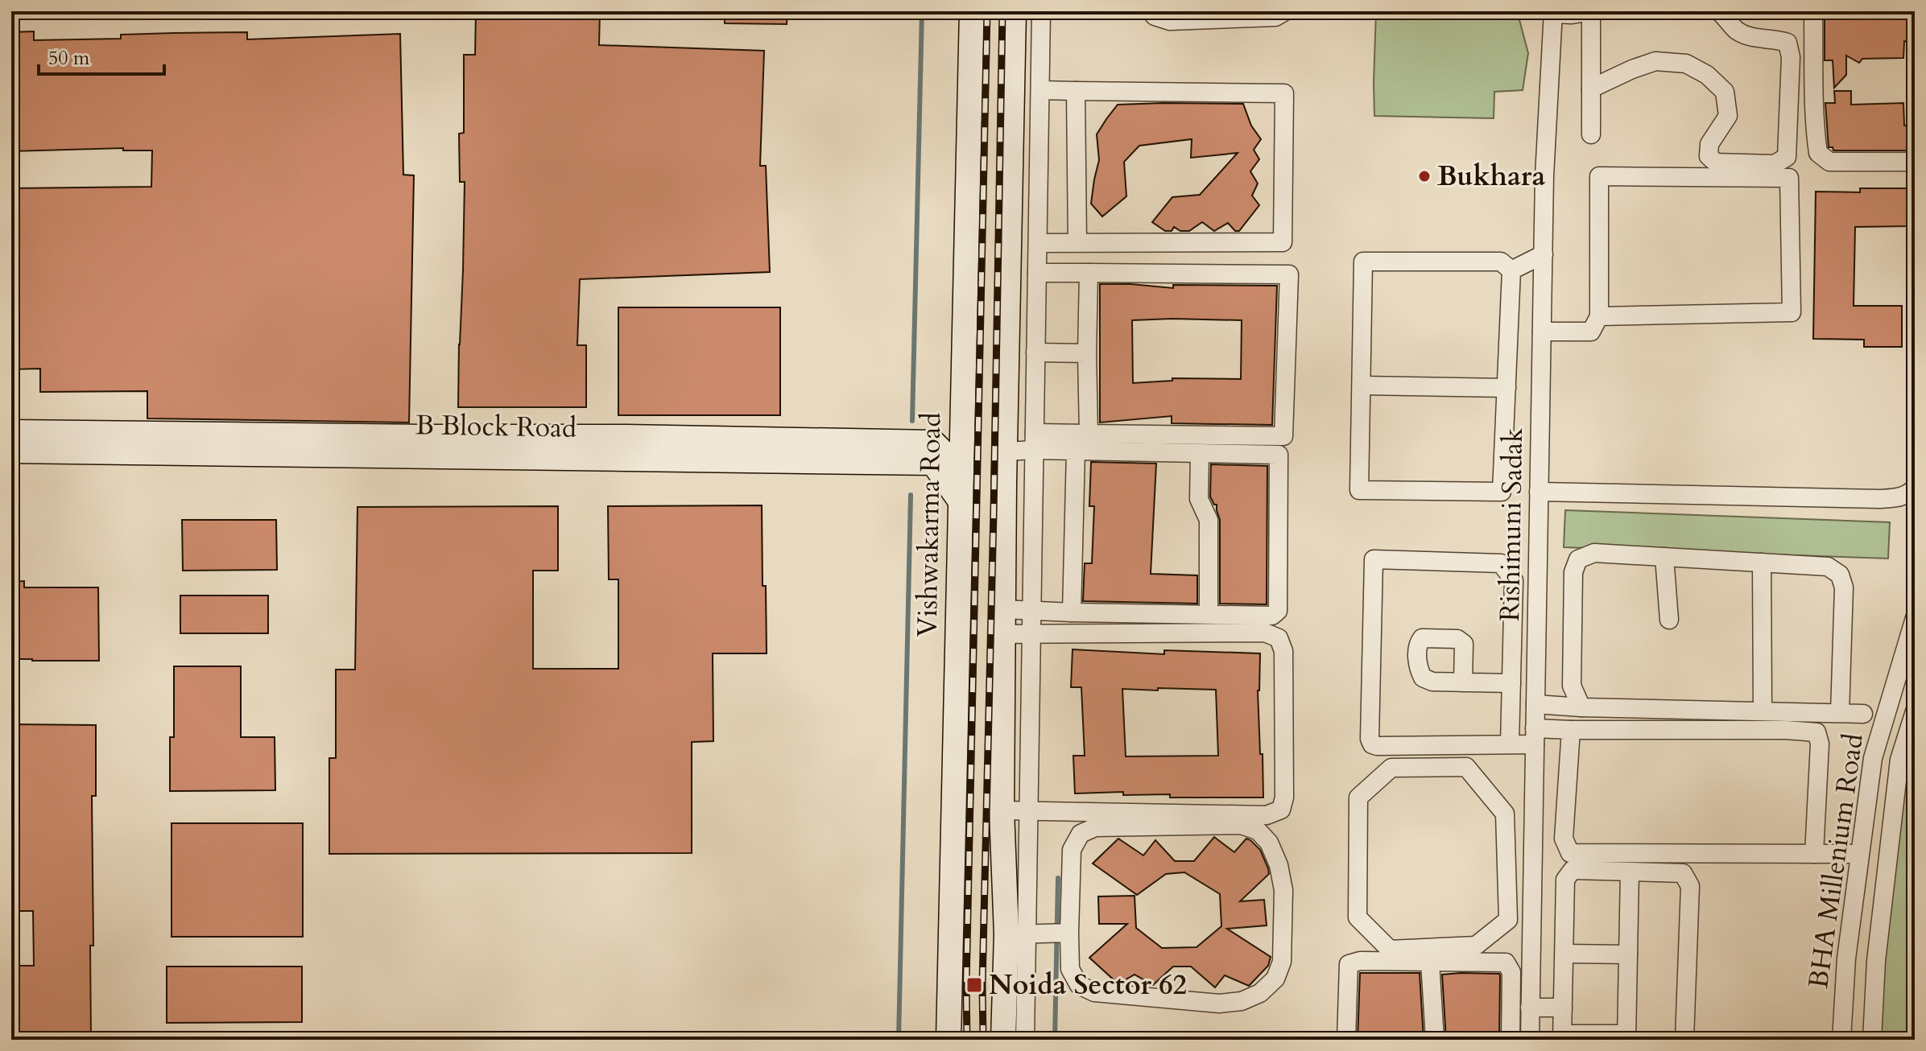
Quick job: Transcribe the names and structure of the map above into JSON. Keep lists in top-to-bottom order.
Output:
{
  "streets": {
    "main road": ["B Block Road", "Vishwakarma Road"],
    "street": ["Rishimuni Sadak", "BHA Millenium Road"]
  },
  "crossings": [
    ["B Block Road", "Vishwakarma Road"]
  ],
  "places": {
    "other": ["Bukhara"],
    "transit": ["Noida Sector 62"]
  },
  "scale_bar": "50 m"
}
